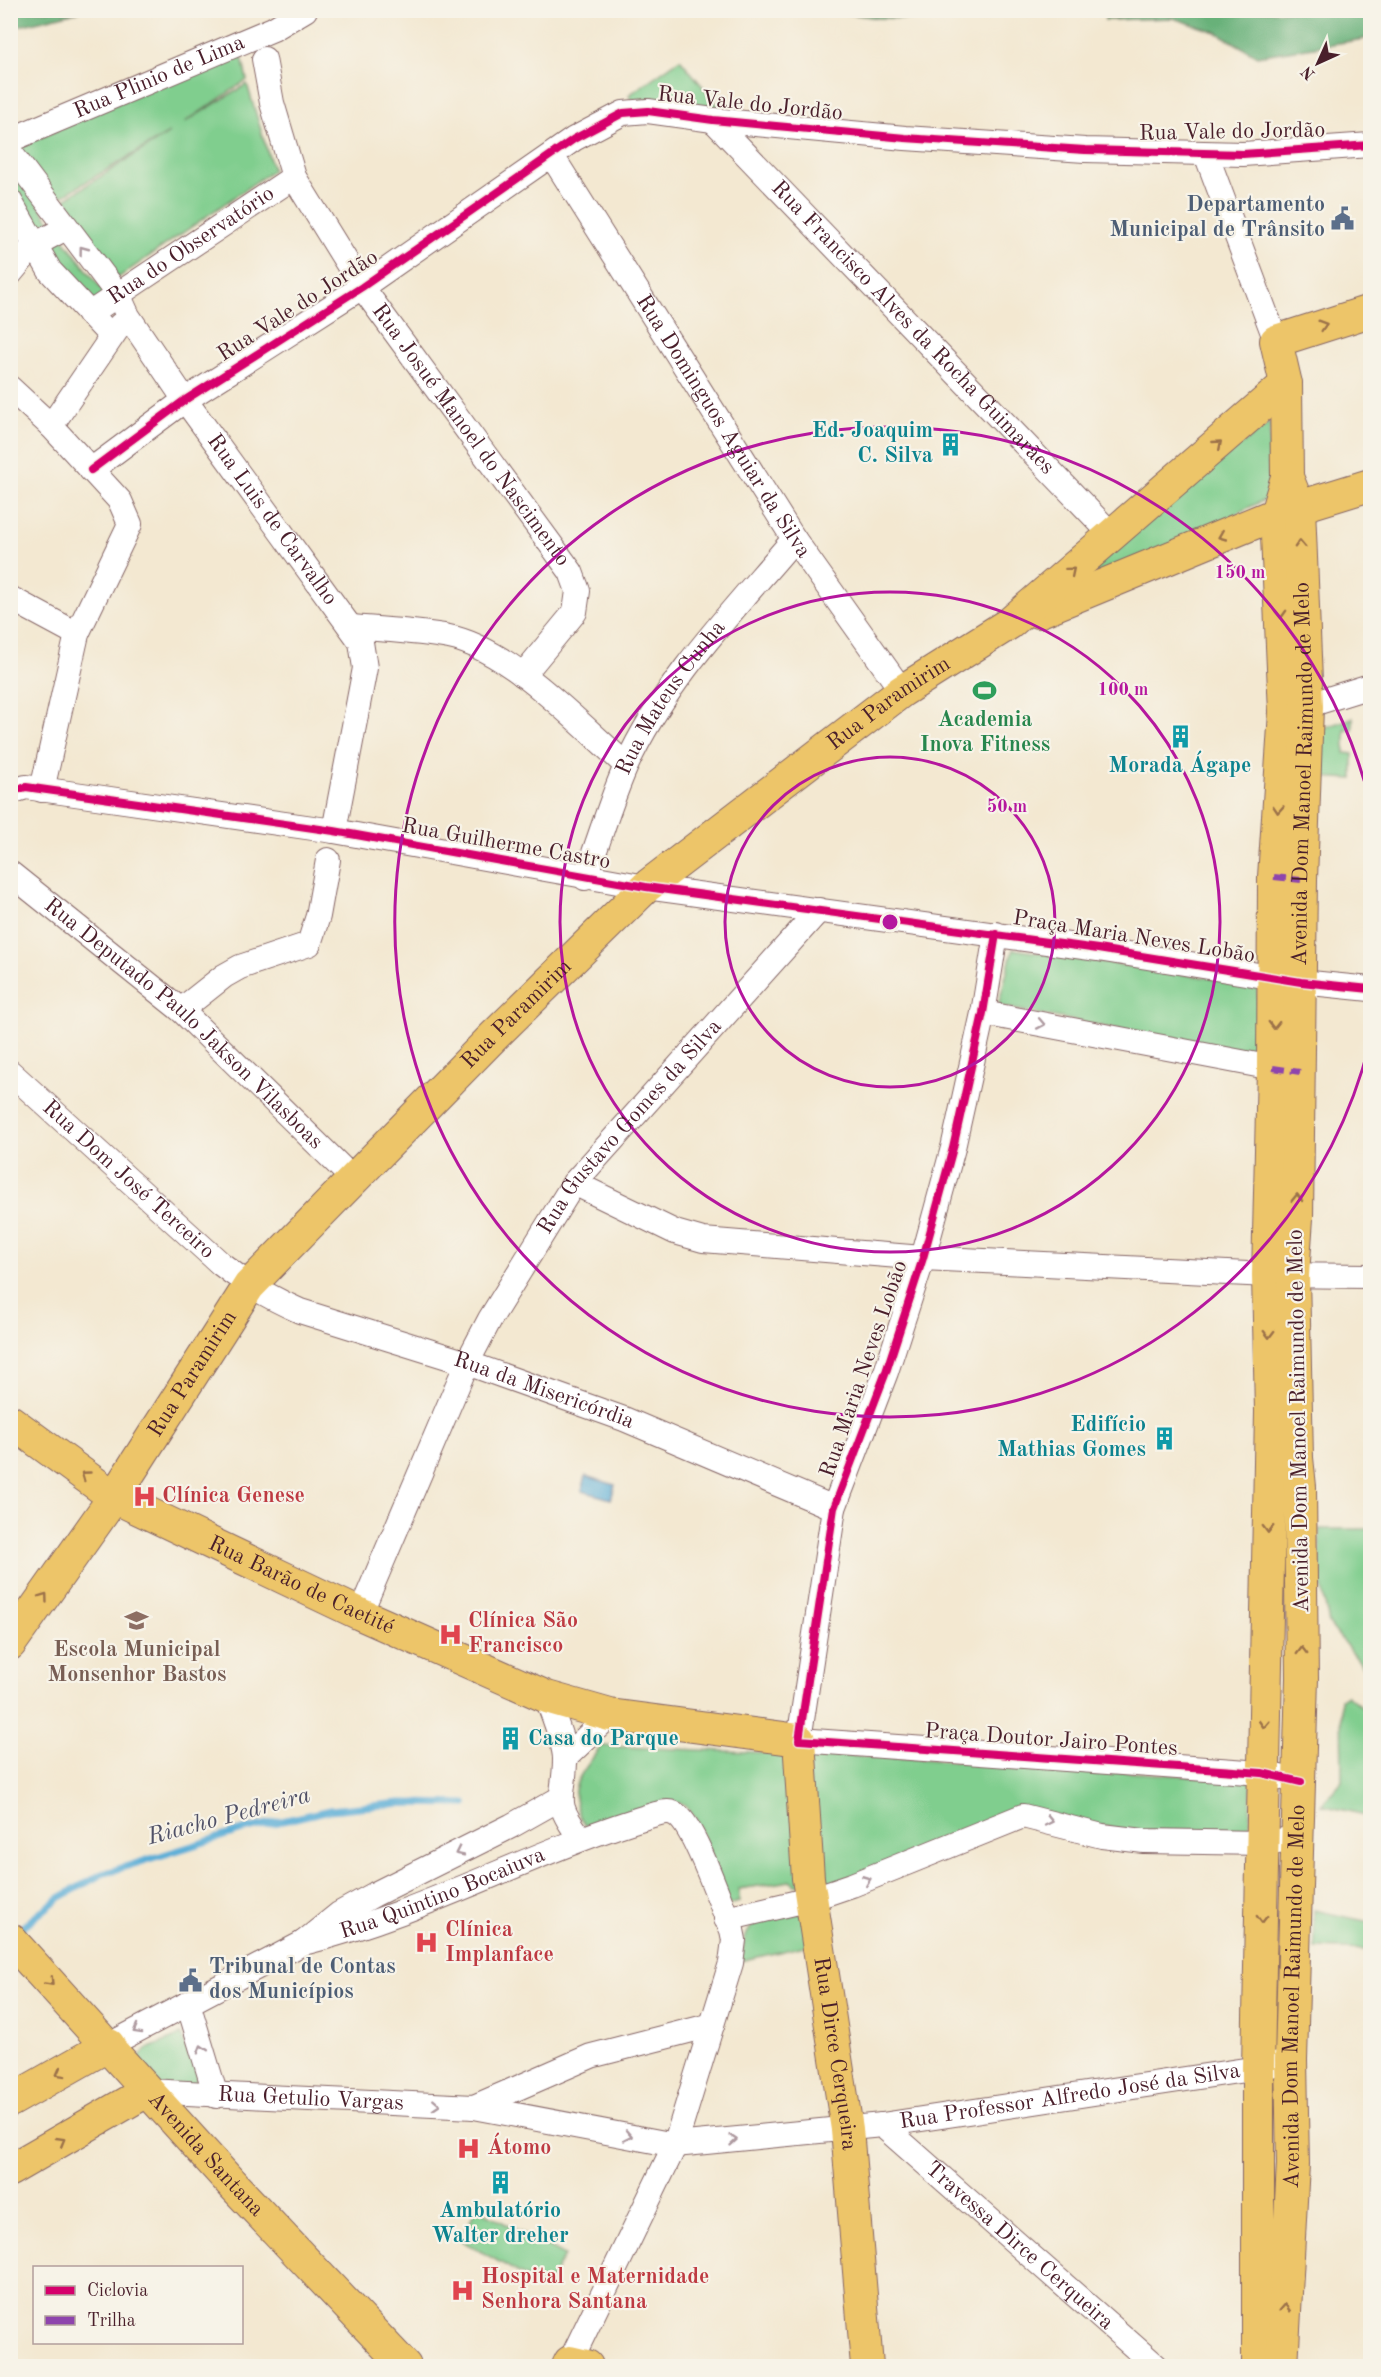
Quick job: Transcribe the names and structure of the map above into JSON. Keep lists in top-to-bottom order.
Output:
{
  "streets": {
    "main road": [
      "Rua Paramirim",
      "Avenida Dom Manoel Raimundo de Melo",
      "Rua Barão de Caetité",
      "Praça Doutor Jairo Pontes",
      "Rua Dirce Cerqueira",
      "Avenida Santana"
    ],
    "street": [
      "Rua Plinio de Lima",
      "Rua Vale do Jordão",
      "Rua do Observatório",
      "Rua Francisco Alves da Rocha Guimarães",
      "Rua Dominguos Aguiar da Silva",
      "Rua Josué Manoel do Nascimento",
      "Rua Luis de Carvalho",
      "Rua Mateus Cunha",
      "Rua Guilherme Castro",
      "Praça Maria Neves Lobão",
      "Rua Deputado Paulo Jakson Vilasboas",
      "Rua Gustavo Gomes da Silva",
      "Rua Dom José Terceiro",
      "Rua Maria Neves Lobão",
      "Rua da Misericórdia",
      "Rua Quintino Bocaiuva",
      "Rua Professor Alfredo José da Silva",
      "Rua Getulio Vargas",
      "Travessa Dirce Cerqueira"
    ]
  },
  "crossings": [
    ["Rua Vale do Jordão", "Rua Francisco Alves da Rocha Guimarães"],
    ["Rua Vale do Jordão", "Rua Dominguos Aguiar da Silva"],
    ["Rua Vale do Jordão", "Rua Josué Manoel do Nascimento"],
    ["Rua Vale do Jordão", "Rua Luis de Carvalho"],
    ["Rua do Observatório", "Rua Josué Manoel do Nascimento"],
    ["Rua do Observatório", "Rua Luis de Carvalho"],
    ["Rua Francisco Alves da Rocha Guimarães", "Rua Paramirim"],
    ["Rua Dominguos Aguiar da Silva", "Rua Mateus Cunha"],
    ["Rua Dominguos Aguiar da Silva", "Rua Paramirim"],
    ["Rua Josué Manoel do Nascimento", "Rua Luis de Carvalho"],
    ["Rua Luis de Carvalho", "Rua Mateus Cunha"],
    ["Rua Mateus Cunha", "Rua Guilherme Castro"],
    ["Rua Paramirim", "Avenida Dom Manoel Raimundo de Melo"],
    ["Rua Paramirim", "Rua Guilherme Castro"],
    ["Rua Paramirim", "Rua Deputado Paulo Jakson Vilasboas"],
    ["Rua Paramirim", "Rua Dom José Terceiro"],
    ["Rua Paramirim", "Rua da Misericórdia"],
    ["Rua Paramirim", "Rua Barão de Caetité"],
    ["Avenida Dom Manoel Raimundo de Melo", "Praça Maria Neves Lobão"],
    ["Avenida Dom Manoel Raimundo de Melo", "Praça Doutor Jairo Pontes"],
    ["Avenida Dom Manoel Raimundo de Melo", "Rua Professor Alfredo José da Silva"],
    ["Rua Guilherme Castro", "Praça Maria Neves Lobão"],
    ["Rua Guilherme Castro", "Rua Gustavo Gomes da Silva"],
    ["Praça Maria Neves Lobão", "Rua Maria Neves Lobão"],
    ["Rua Gustavo Gomes da Silva", "Rua da Misericórdia"],
    ["Rua Gustavo Gomes da Silva", "Rua Barão de Caetité"],
    ["Rua Dom José Terceiro", "Rua da Misericórdia"],
    ["Rua Maria Neves Lobão", "Rua da Misericórdia"],
    ["Rua Maria Neves Lobão", "Praça Doutor Jairo Pontes"],
    ["Rua Maria Neves Lobão", "Rua Dirce Cerqueira"],
    ["Rua Barão de Caetité", "Praça Doutor Jairo Pontes"],
    ["Praça Doutor Jairo Pontes", "Rua Dirce Cerqueira"],
    ["Rua Quintino Bocaiuva", "Avenida Santana"],
    ["Rua Dirce Cerqueira", "Rua Professor Alfredo José da Silva"],
    ["Rua Dirce Cerqueira", "Rua Getulio Vargas"],
    ["Rua Professor Alfredo José da Silva", "Rua Getulio Vargas"],
    ["Rua Professor Alfredo José da Silva", "Travessa Dirce Cerqueira"],
    ["Rua Getulio Vargas", "Avenida Santana"]
  ],
  "water": ["Riacho Pedreira"],
  "places": {
    "public building": ["Departamento Municipal de Trânsito", "Tribunal de Contas dos Municípios"],
    "building": [
      "Ed. Joaquim C. Silva",
      "Morada Ágape",
      "Edifício Mathias Gomes",
      "Casa do Parque",
      "Ambulatório Walter dreher"
    ],
    "sports": ["Academia Inova Fitness"],
    "hospital": [
      "Clínica Genese",
      "Clínica São Francisco",
      "Clínica Implanface",
      "Átomo",
      "Hospital e Maternidade Senhora Santana"
    ],
    "school or university": ["Escola Municipal Monsenhor Bastos"]
  },
  "legend": ["Ciclovia", "Trilha"],
  "north": "bottom left",
  "rings": ["150 m", "100 m", "50 m"]
}
